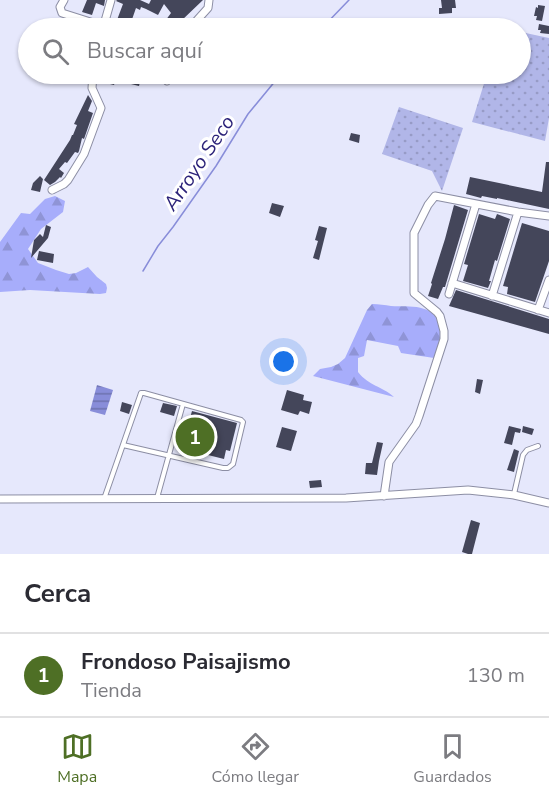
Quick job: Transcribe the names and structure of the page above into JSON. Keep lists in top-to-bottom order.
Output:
{
  "water": ["Arroyo Seco"],
  "page": {
    "search": "Buscar aquí",
    "pins": "1",
    "heading": "Cerca",
    "list": [
      {
        "mark": "1",
        "name": "Frondoso Paisajismo",
        "note": "Tienda",
        "value": "130 m"
      }
    ],
    "nav": ["Mapa", "Cómo llegar", "Guardados"]
  }
}
